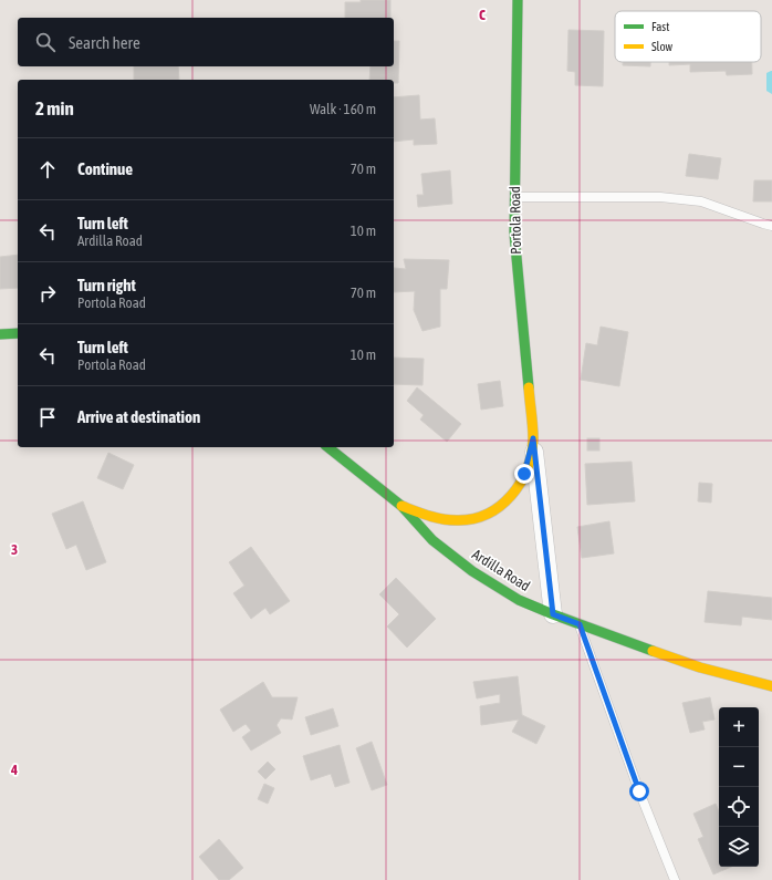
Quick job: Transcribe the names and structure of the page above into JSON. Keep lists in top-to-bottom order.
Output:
{
  "streets": {
    "street": ["Portola Road", "Ardilla Road"]
  },
  "crossings": [
    ["Portola Road", "Ardilla Road"]
  ],
  "legend": ["Fast", "Slow"],
  "page": {
    "search": "Search here",
    "heading": ["2 min", "Walk · 160 m"],
    "list": [
      ["Continue", "70 m"],
      ["Turn left", "Ardilla Road", "10 m"],
      ["Turn right", "Portola Road", "70 m"],
      ["Turn left", "Portola Road", "10 m"],
      "Arrive at destination"
    ],
    "map_buttons": ["+", "−"]
  },
  "grid": {
    "columns": ["C"],
    "rows": ["3", "4"]
  }
}
